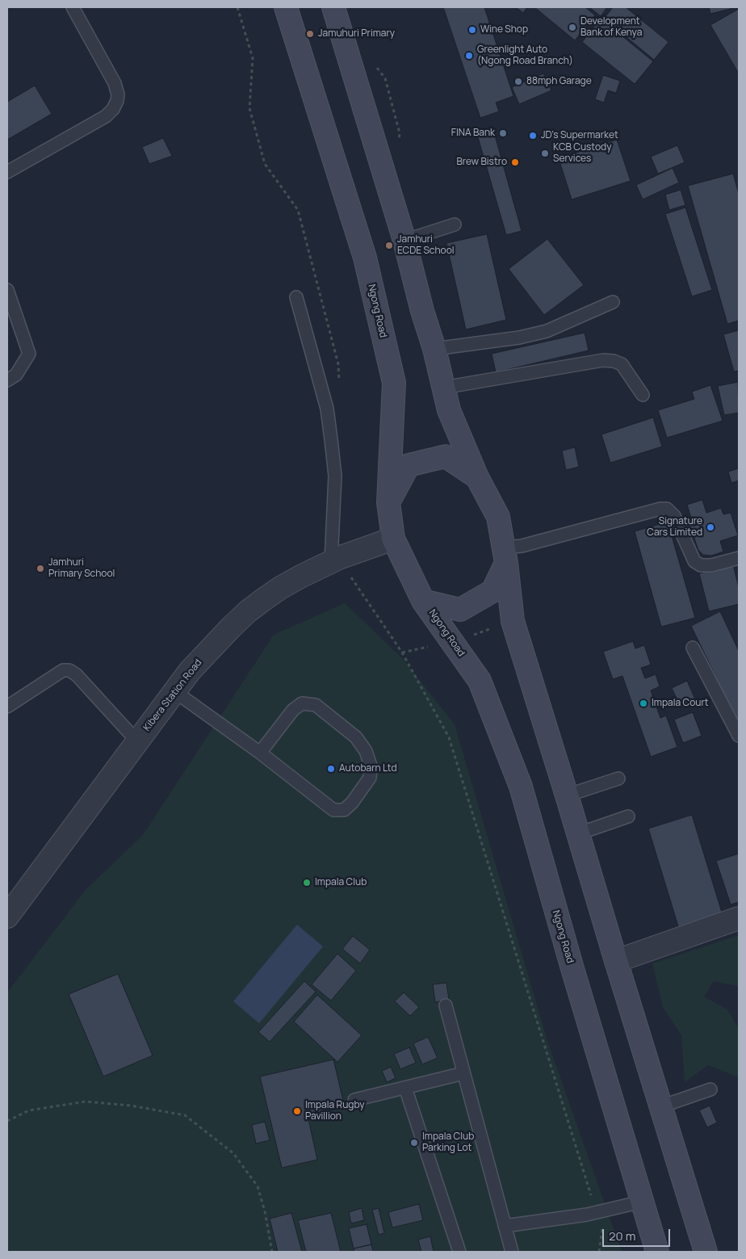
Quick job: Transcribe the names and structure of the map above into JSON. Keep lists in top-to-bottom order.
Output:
{
  "streets": {
    "main road": ["Ngong Road"],
    "street": ["Kibera Station Road"]
  },
  "crossings": [
    ["Ngong Road", "Kibera Station Road"]
  ],
  "places": [
    "Development Bank of Kenya",
    "Wine Shop",
    "Jamuhuri Primary",
    "Greenlight Auto (Ngong Road Branch)",
    "88mph Garage",
    "FINA Bank",
    "JD's Supermarket",
    "KCB Custody Services",
    "Brew Bistro",
    "Jamhuri ECDE School",
    "Signature Cars Limited",
    "Jamhuri Primary School",
    "Impala Court",
    "Autobarn Ltd",
    "Impala Club",
    "Impala Rugby Pavillion",
    "Impala Club Parking Lot"
  ],
  "scale_bar": "20 m"
}
